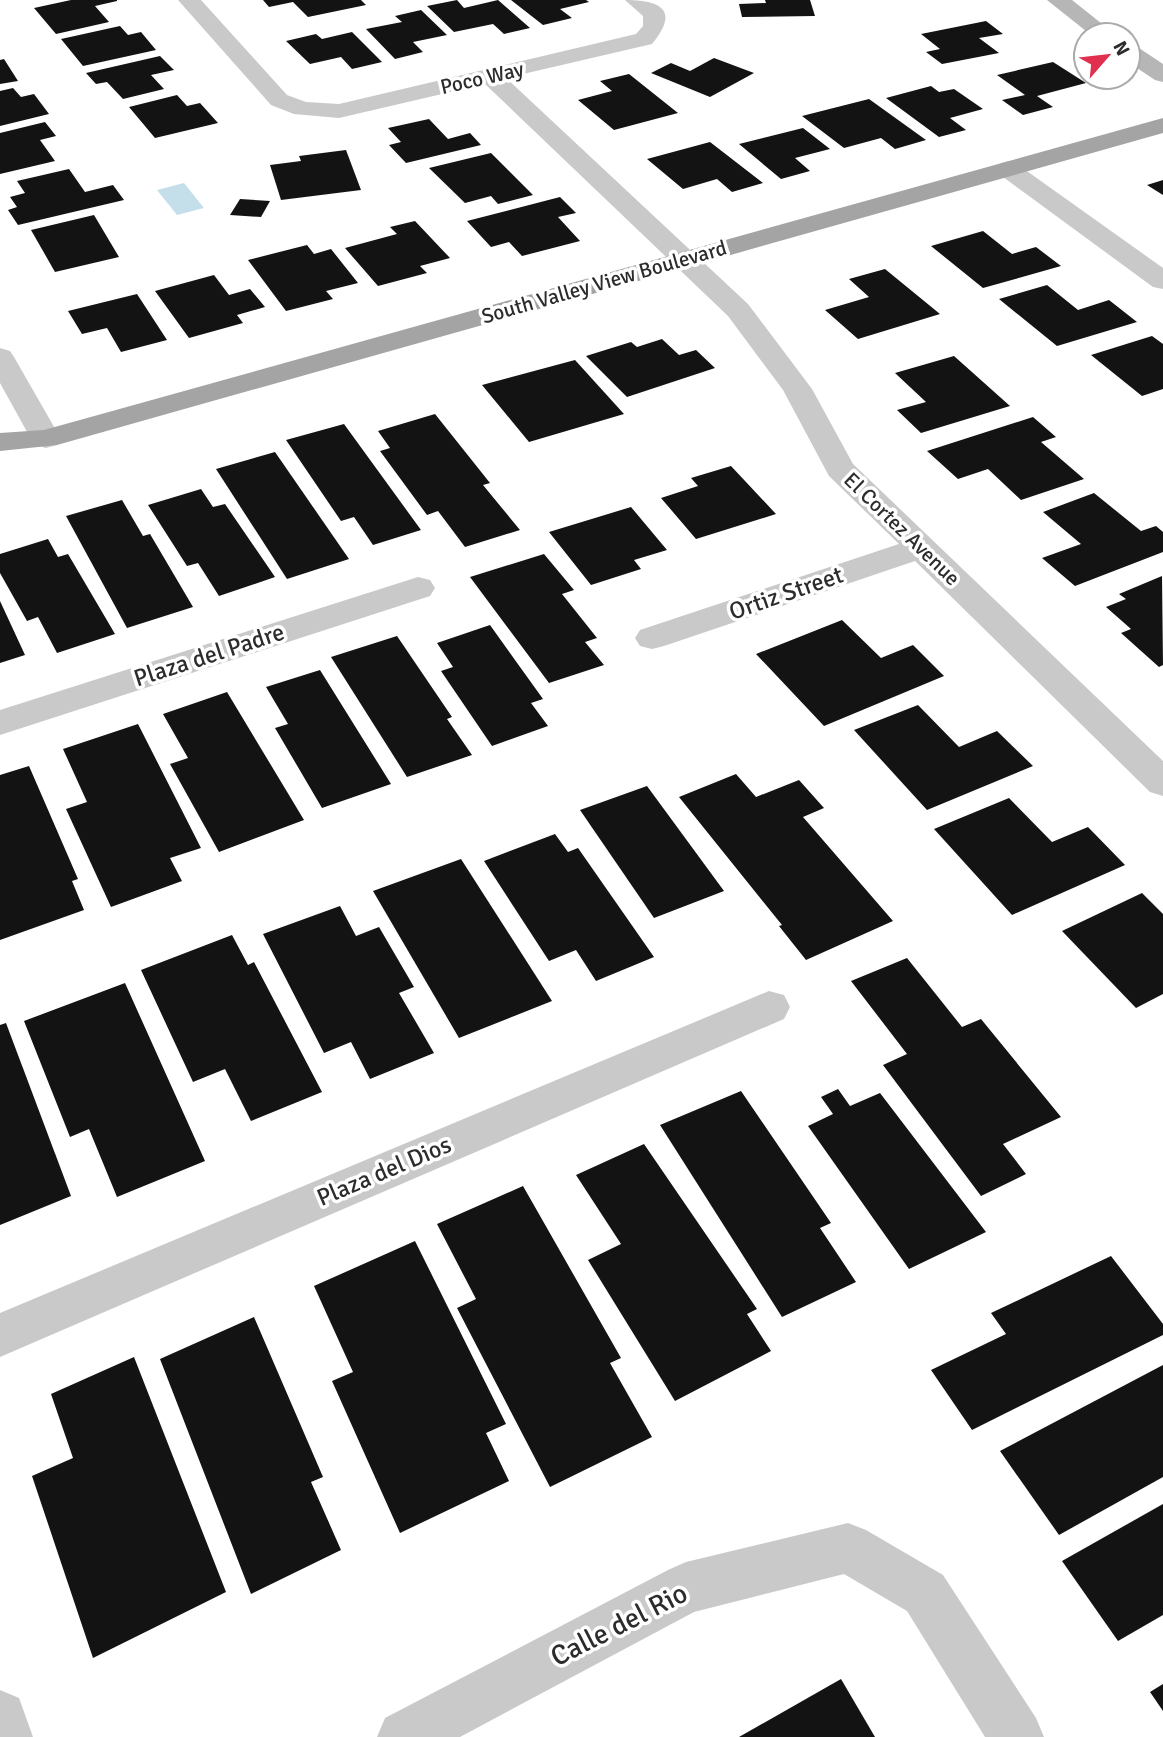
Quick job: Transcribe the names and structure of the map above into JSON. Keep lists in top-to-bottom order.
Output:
{
  "streets": {
    "main road": ["South Valley View Boulevard"],
    "street": [
      "Poco Way",
      "El Cortez Avenue",
      "Ortiz Street",
      "Plaza del Padre",
      "Plaza del Dios",
      "Calle del Rio"
    ]
  },
  "crossings": [
    ["Poco Way", "El Cortez Avenue"],
    ["South Valley View Boulevard", "El Cortez Avenue"],
    ["El Cortez Avenue", "Ortiz Street"]
  ],
  "north": "top right"
}
